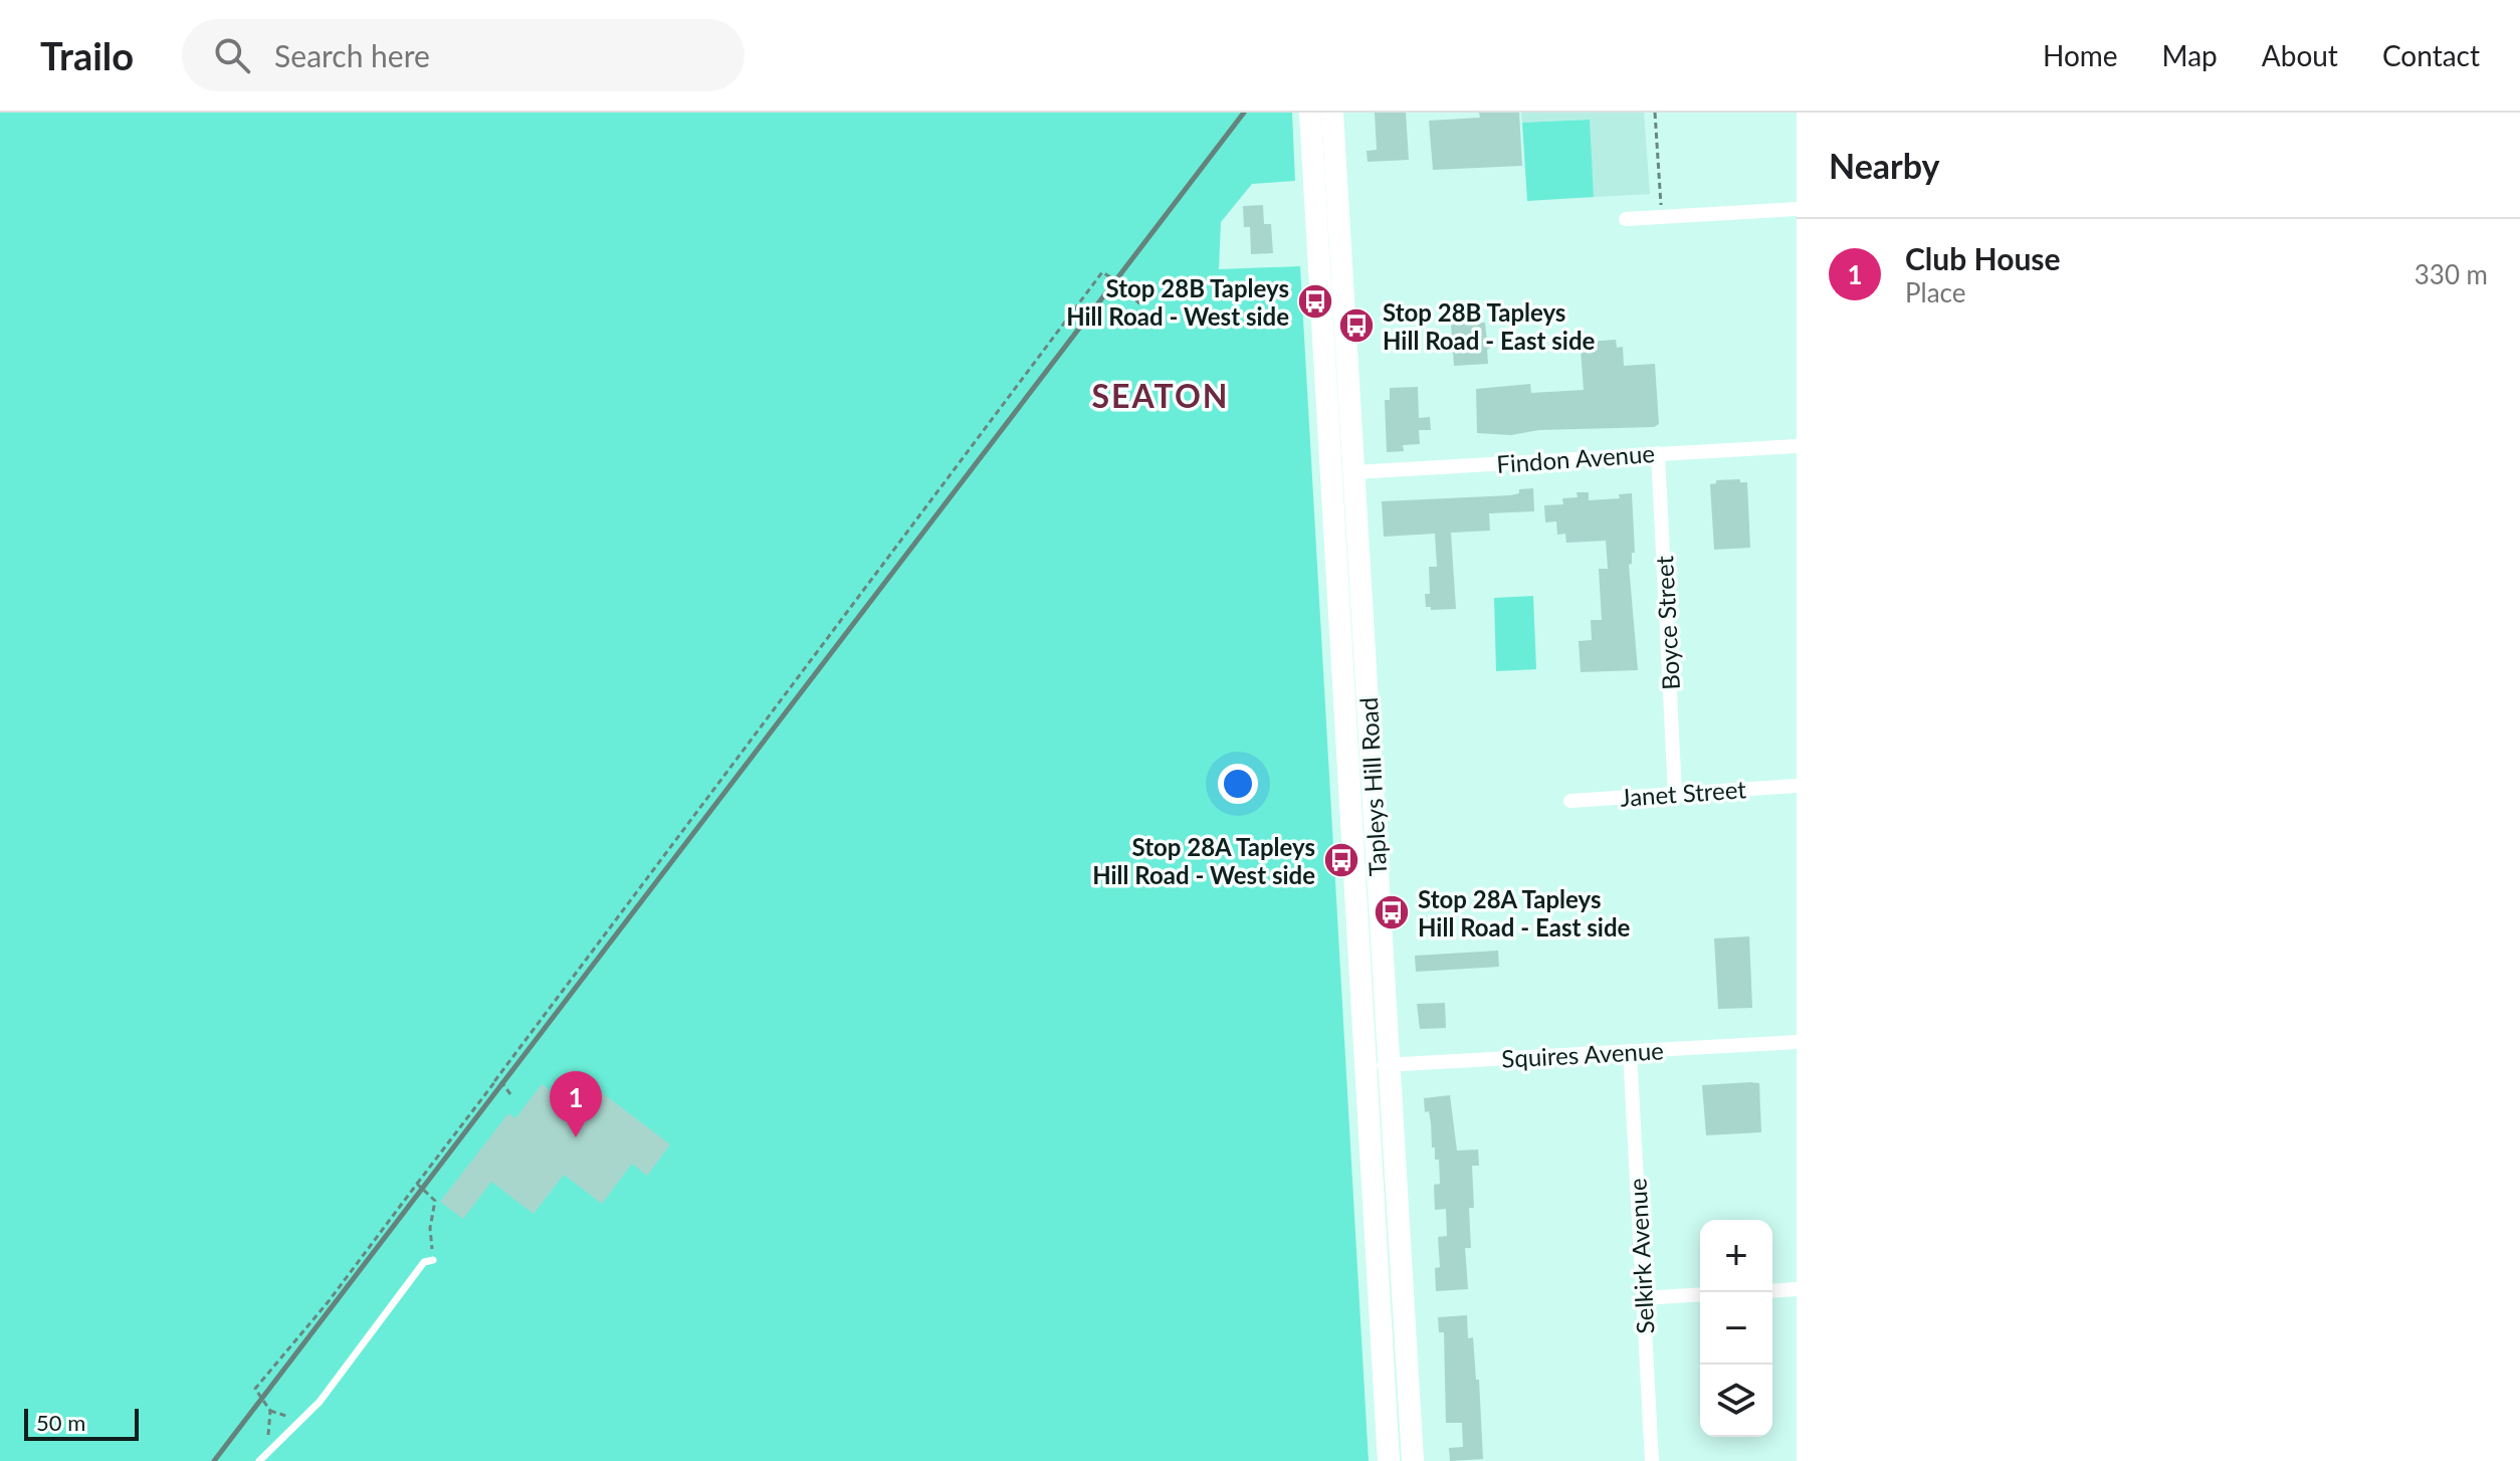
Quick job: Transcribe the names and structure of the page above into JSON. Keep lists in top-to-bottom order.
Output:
{
  "streets": {
    "main road": ["Tapleys Hill Road"],
    "street": [
      "Findon Avenue",
      "Boyce Street",
      "Janet Street",
      "Squires Avenue",
      "Selkirk Avenue"
    ]
  },
  "crossings": [
    ["Findon Avenue", "Boyce Street"],
    ["Findon Avenue", "Tapleys Hill Road"],
    ["Boyce Street", "Janet Street"],
    ["Tapleys Hill Road", "Squires Avenue"],
    ["Squires Avenue", "Selkirk Avenue"]
  ],
  "districts": ["SEATON"],
  "places": {
    "bus stop": [
      "Stop 28B Tapleys Hill Road - West side",
      "Stop 28B Tapleys Hill Road - East side",
      "Stop 28A Tapleys Hill Road - West side",
      "Stop 28A Tapleys Hill Road - East side"
    ]
  },
  "scale_bar": "50 m",
  "page": {
    "header": "Trailo",
    "search": "Search here",
    "nav": [
      "Home",
      "Map",
      "About",
      "Contact"
    ],
    "heading": "Nearby",
    "list": [
      {
        "mark": "1",
        "name": "Club House",
        "note": "Place",
        "value": "330 m"
      }
    ],
    "pins": "1",
    "map_buttons": ["+", "−"],
    "scale": "50 m"
  }
}
